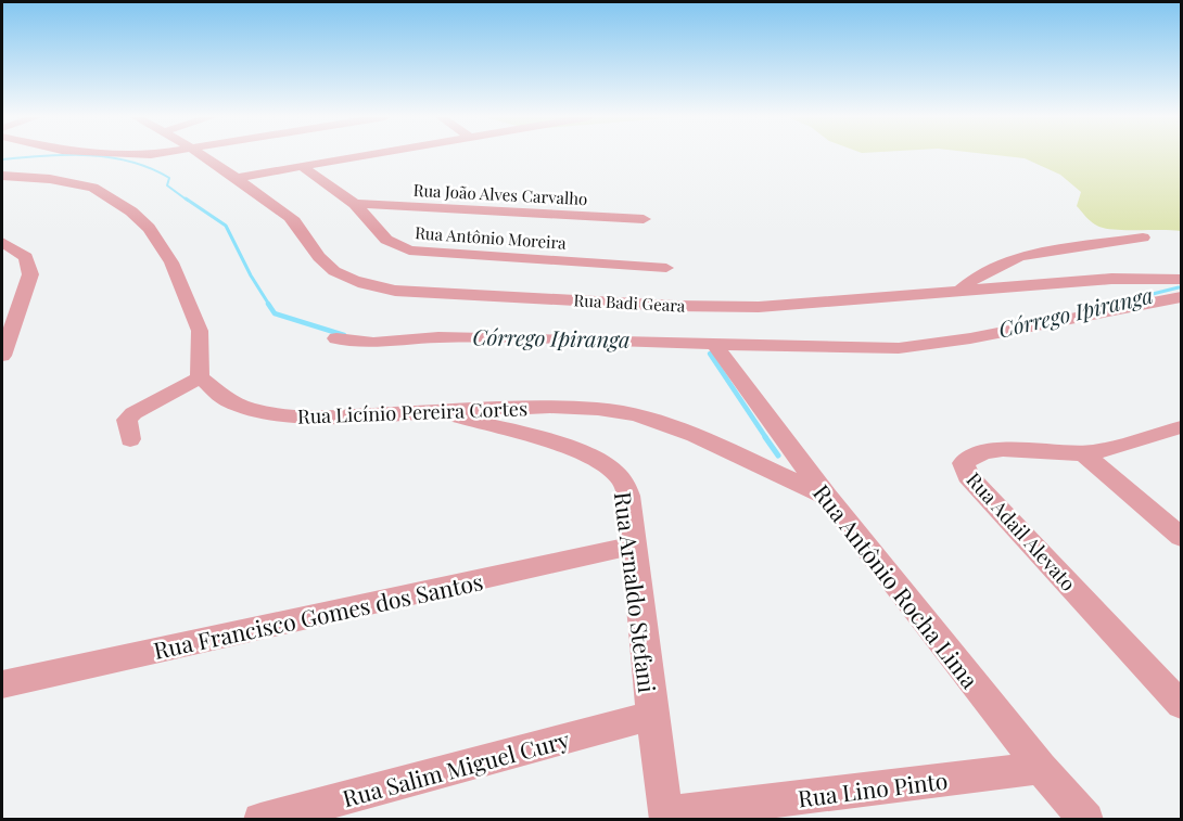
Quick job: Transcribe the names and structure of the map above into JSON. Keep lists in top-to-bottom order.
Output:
{
  "streets": {
    "street": [
      "Rua João Alves Carvalho",
      "Rua Antônio Moreira",
      "Rua Badi Geara",
      "Rua Licínio Pereira Cortes",
      "Rua Adail Alevato",
      "Rua Antônio Rocha Lima",
      "Rua Arnaldo Stefani",
      "Rua Francisco Gomes dos Santos",
      "Rua Salim Miguel Cury",
      "Rua Lino Pinto"
    ]
  },
  "crossings": [
    ["Rua João Alves Carvalho", "Rua Antônio Moreira"],
    ["Rua Licínio Pereira Cortes", "Rua Antônio Rocha Lima"],
    ["Rua Licínio Pereira Cortes", "Rua Arnaldo Stefani"],
    ["Rua Antônio Rocha Lima", "Rua Lino Pinto"],
    ["Rua Arnaldo Stefani", "Rua Francisco Gomes dos Santos"],
    ["Rua Arnaldo Stefani", "Rua Salim Miguel Cury"],
    ["Rua Arnaldo Stefani", "Rua Lino Pinto"]
  ],
  "water": ["Córrego Ipiranga"]
}
